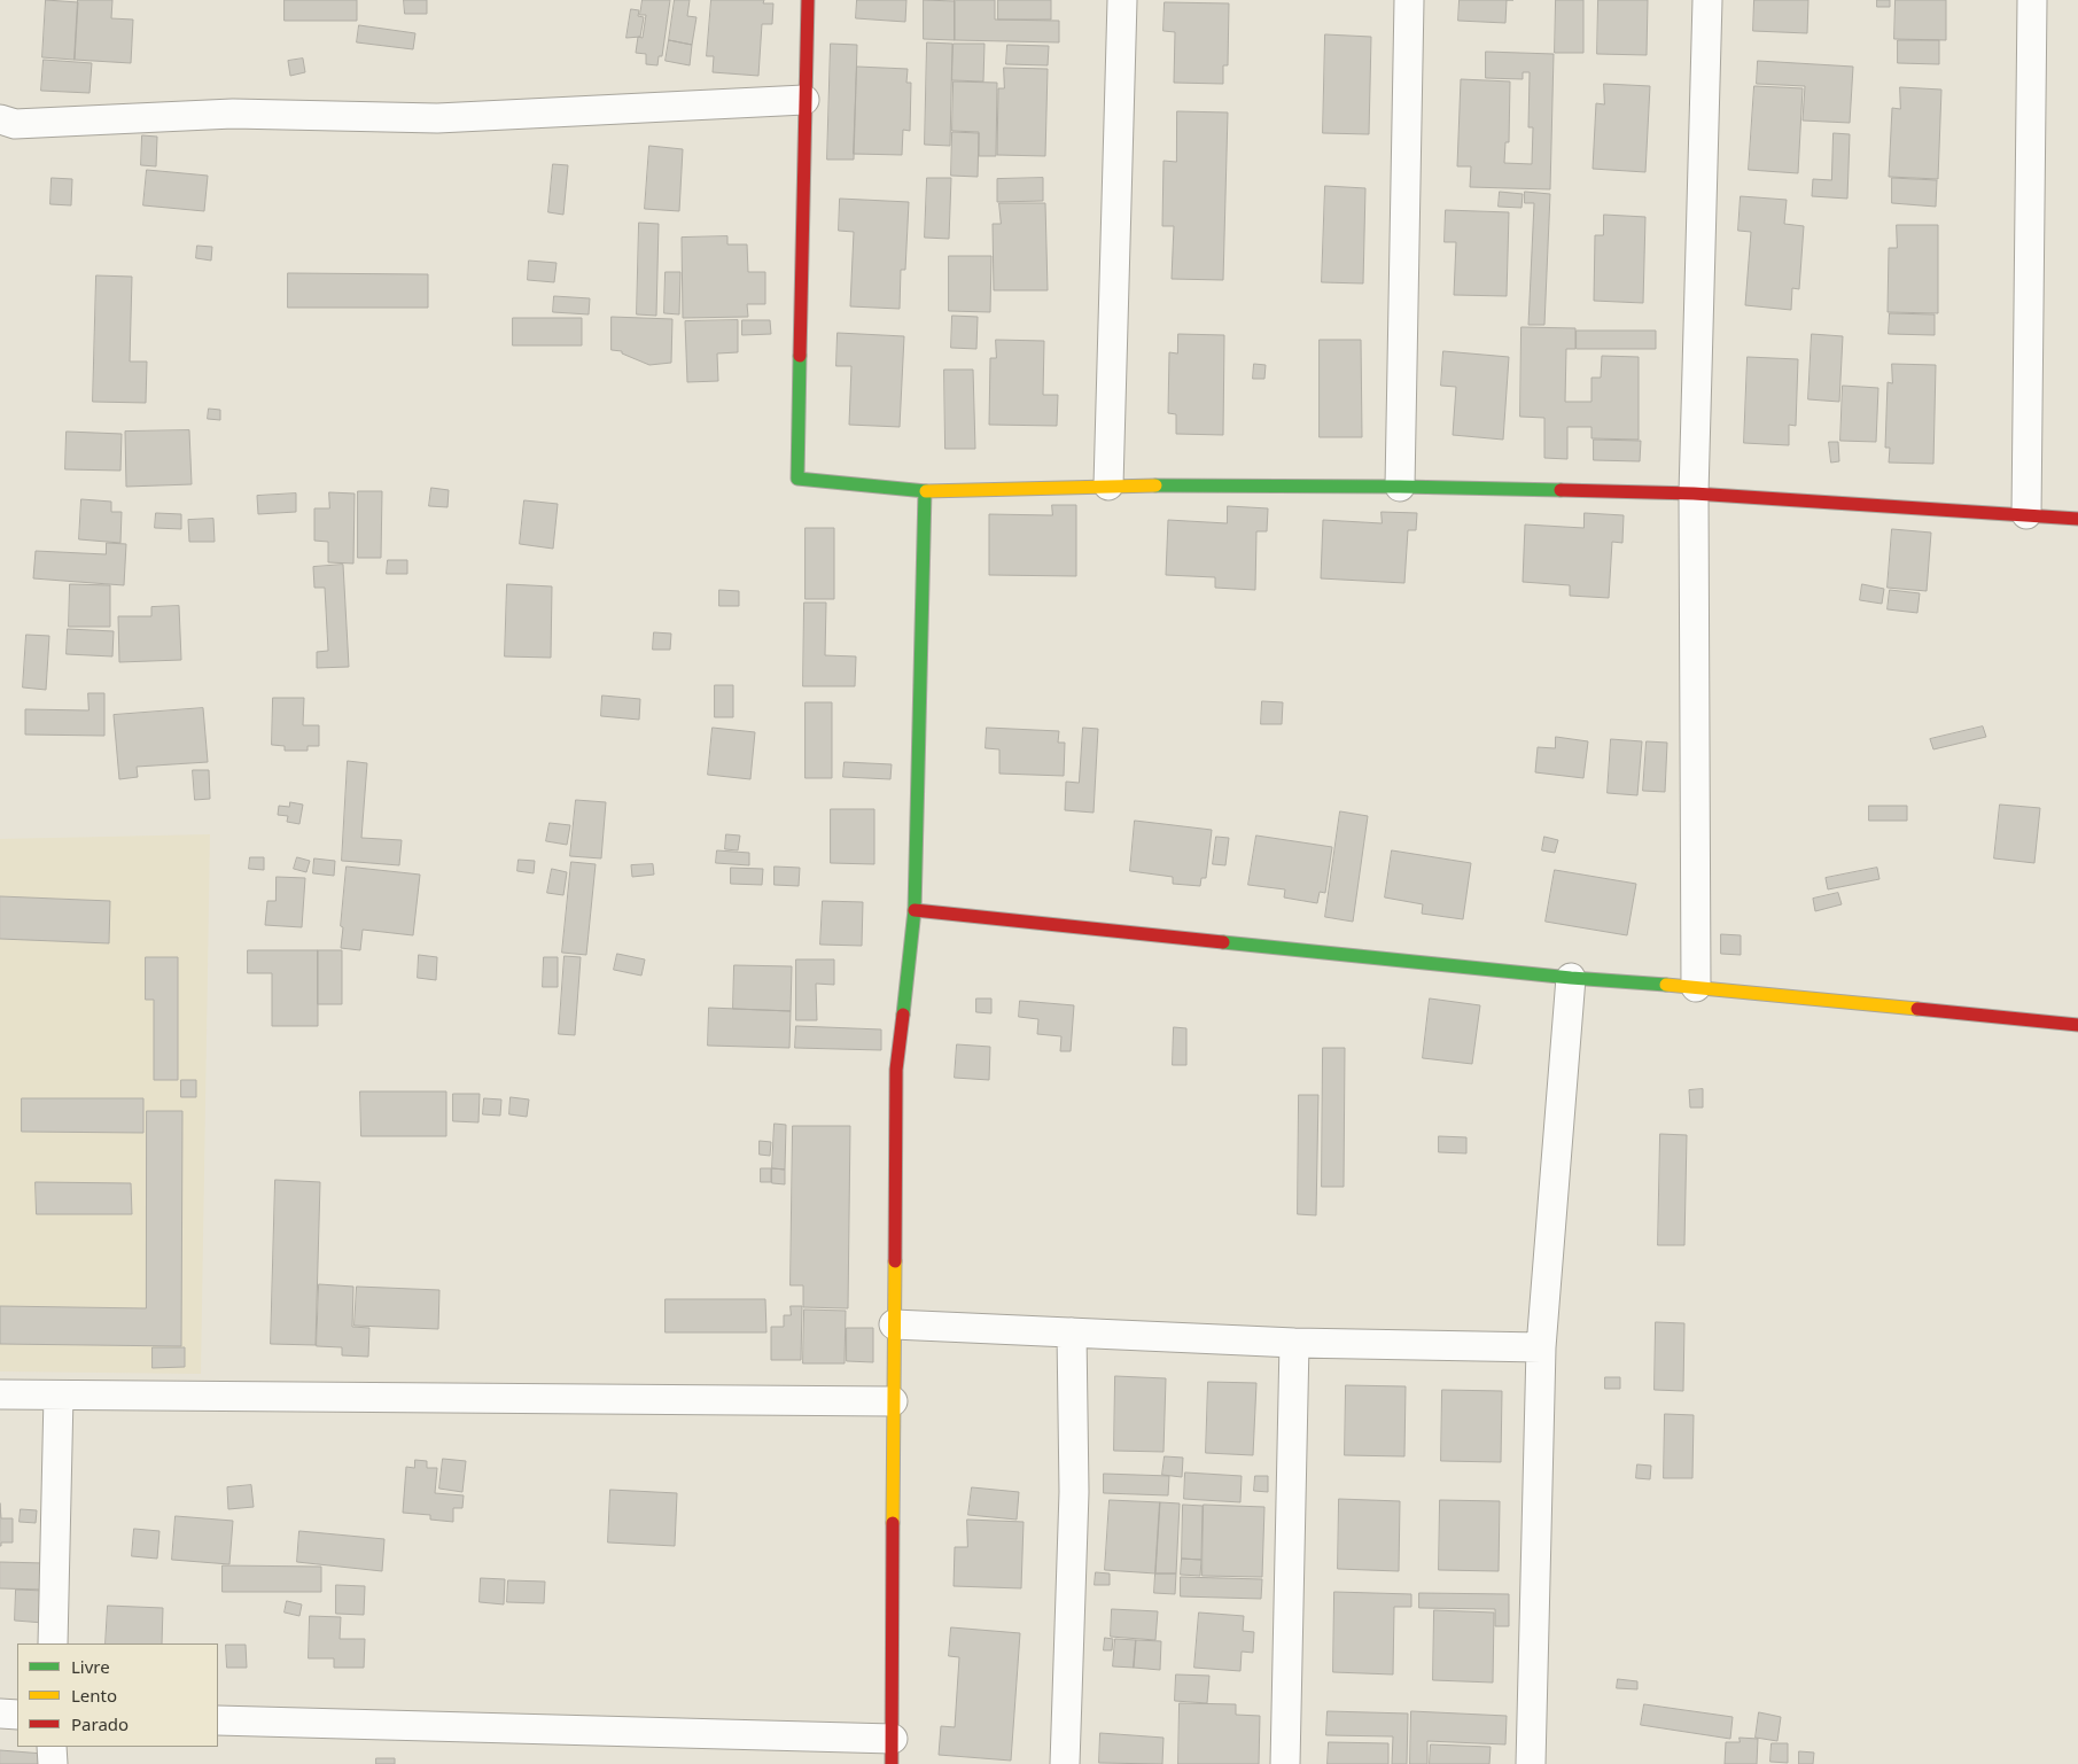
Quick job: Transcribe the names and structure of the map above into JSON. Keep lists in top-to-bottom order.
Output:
{
  "legend": ["Livre", "Lento", "Parado"]
}
